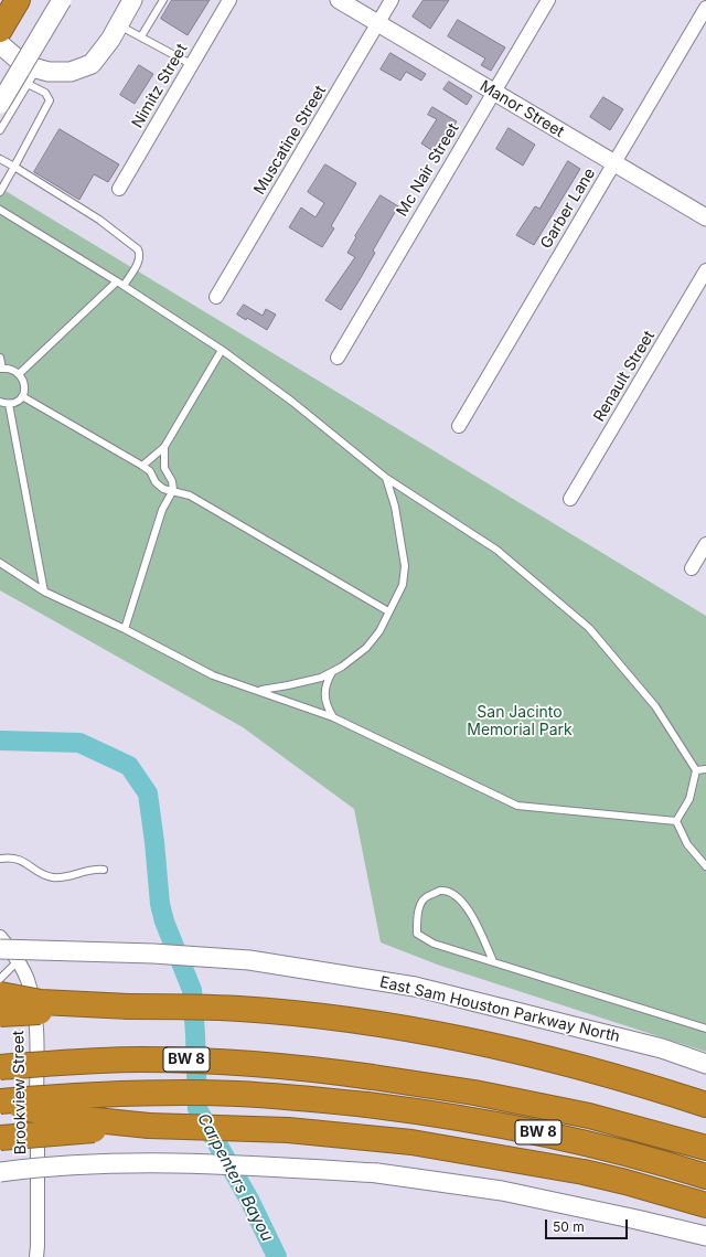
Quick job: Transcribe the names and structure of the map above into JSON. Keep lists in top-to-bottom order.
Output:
{
  "streets": {
    "highway": ["BW 8"],
    "main road": ["East Sam Houston Parkway North"],
    "street": [
      "Nimitz Street",
      "Manor Street",
      "Muscatine Street",
      "Mc Nair Street",
      "Garber Lane",
      "Renault Street",
      "Brookview Street"
    ]
  },
  "crossings": [
    ["Manor Street", "Muscatine Street"],
    ["Manor Street", "Mc Nair Street"],
    ["Manor Street", "Garber Lane"]
  ],
  "water": ["Carpenters Bayou"],
  "parks": ["San Jacinto Memorial Park"],
  "scale_bar": "50 m"
}
